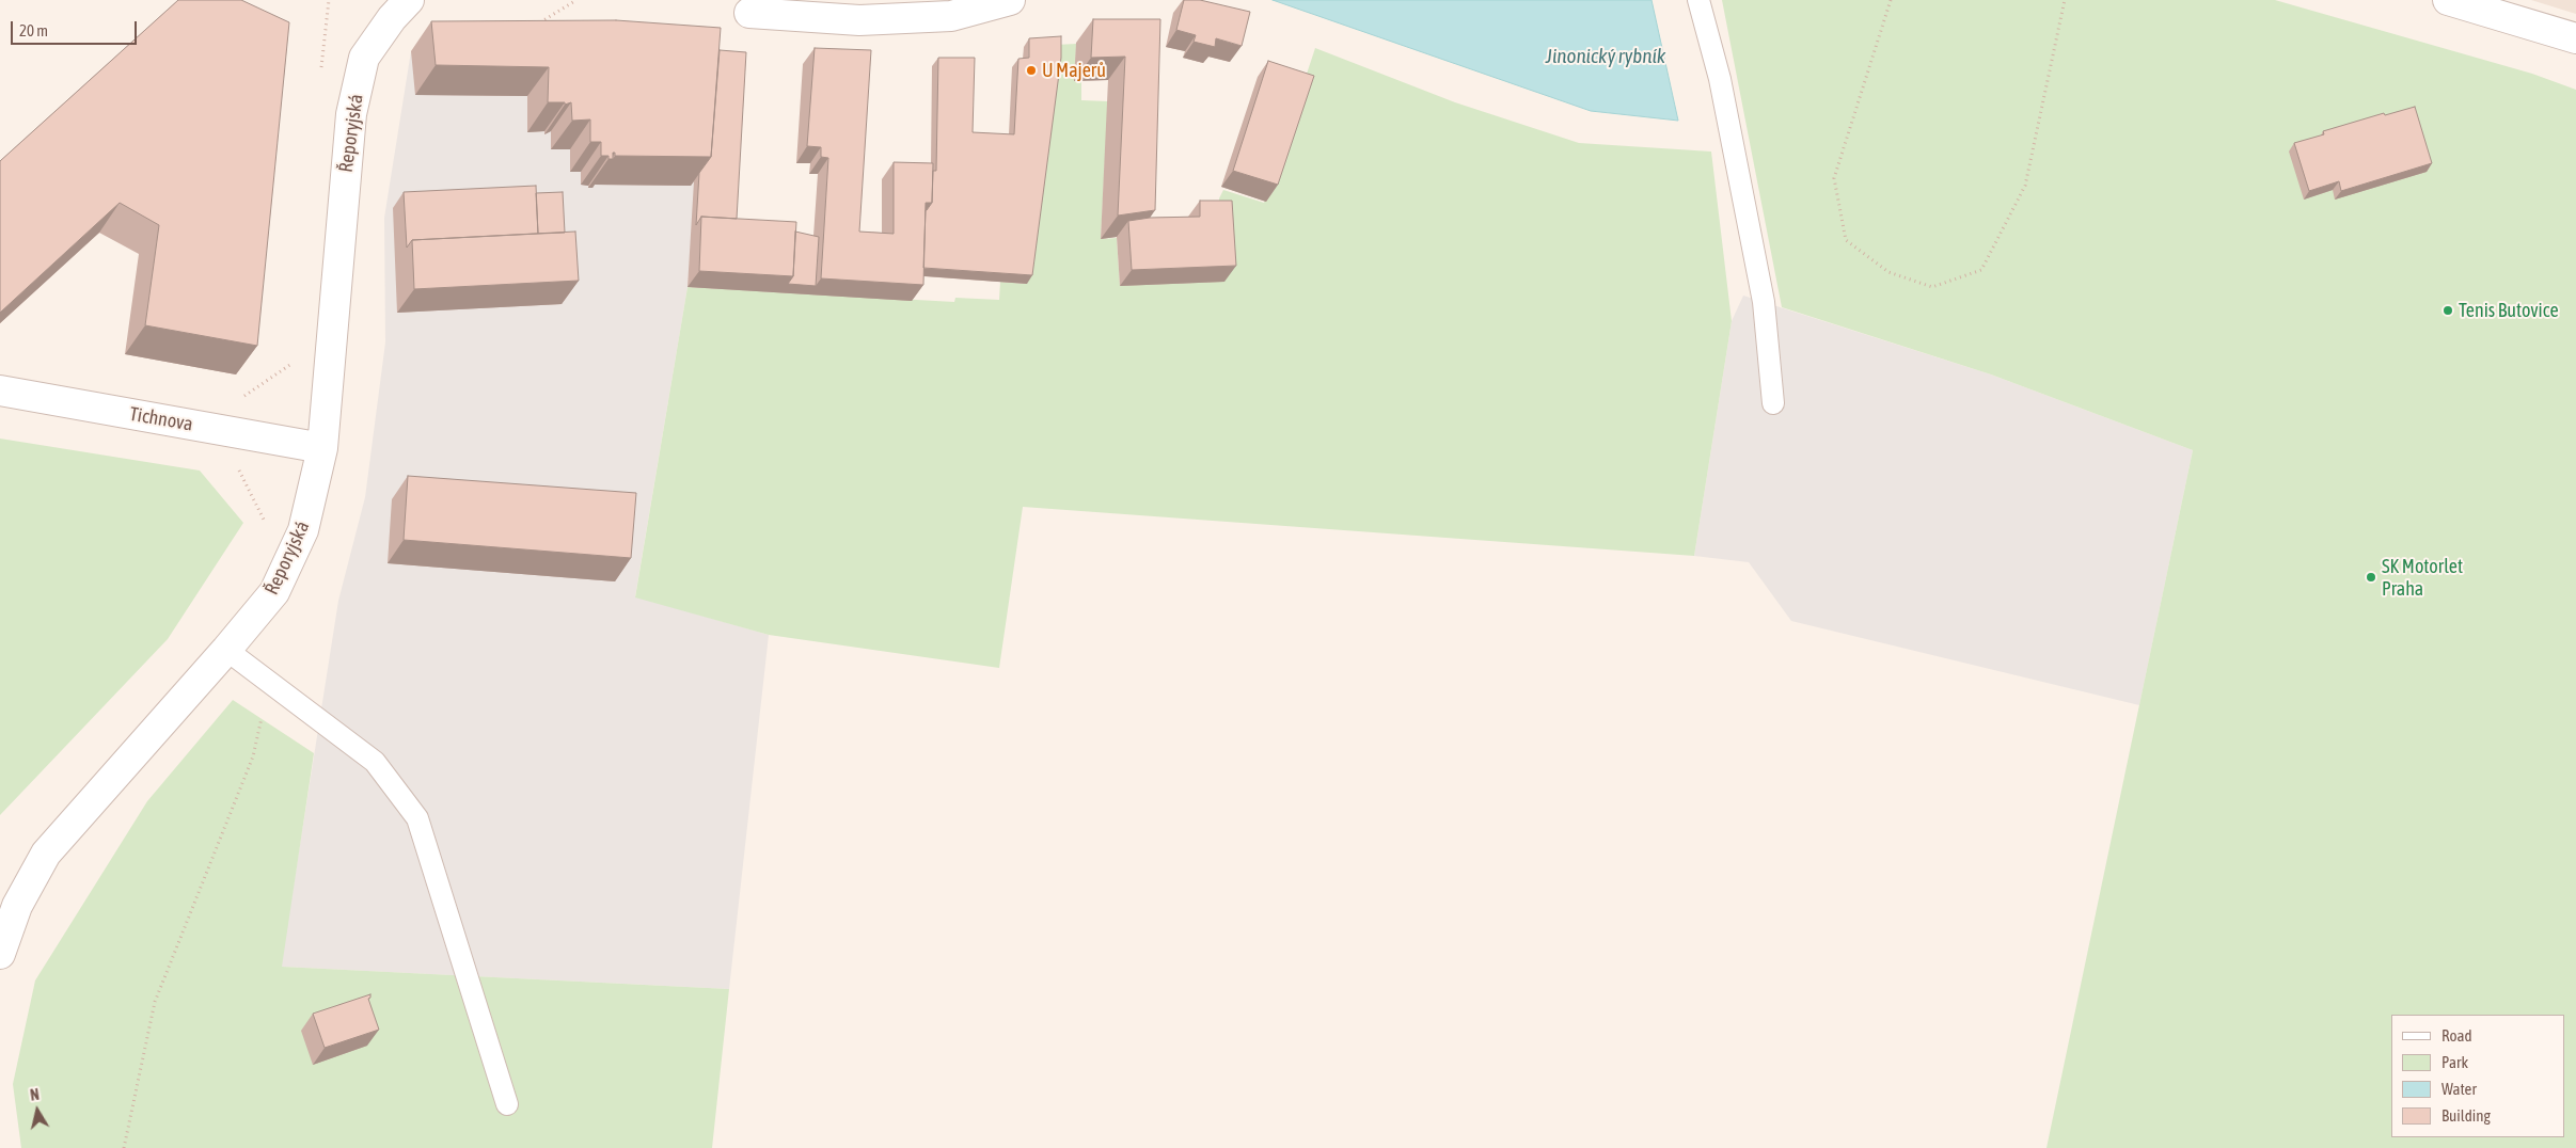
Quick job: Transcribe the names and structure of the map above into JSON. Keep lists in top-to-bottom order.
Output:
{
  "streets": {
    "street": ["Řeporyjská", "Tichnova"]
  },
  "crossings": [
    ["Řeporyjská", "Tichnova"]
  ],
  "water": ["Jinonický rybník"],
  "places": ["U Majerů", "Tenis Butovice", "SK Motorlet Praha"],
  "legend": [
    "Road",
    "Park",
    "Water",
    "Building"
  ],
  "scale_bar": "20 m",
  "north": "top"
}
